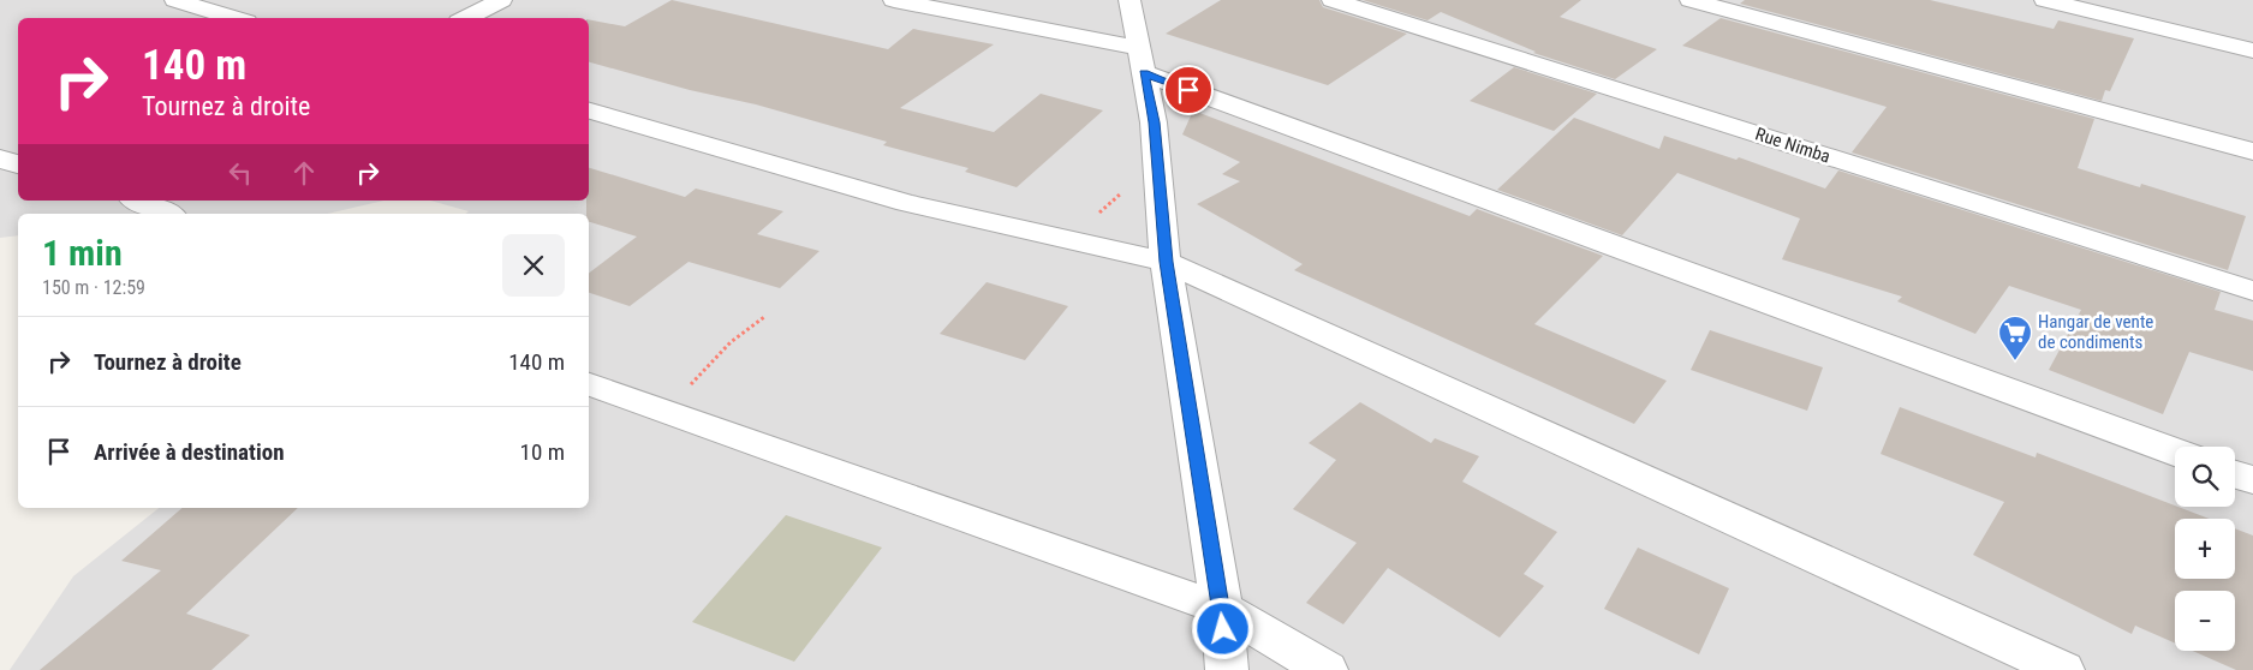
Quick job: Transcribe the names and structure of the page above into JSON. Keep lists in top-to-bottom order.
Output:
{
  "streets": {
    "street": ["Rue Nimba"]
  },
  "places": {
    "supermarket": ["Hangar de vente de condiments"]
  },
  "page": {
    "turn": ["140 m", "Tournez à droite"],
    "heading": ["1 min", "150 m · 12:59"],
    "list": [
      {
        "name": "Tournez à droite",
        "value": "140 m"
      },
      {
        "name": "Arrivée à destination",
        "value": "10 m"
      }
    ],
    "map_buttons": ["+", "−"]
  }
}
